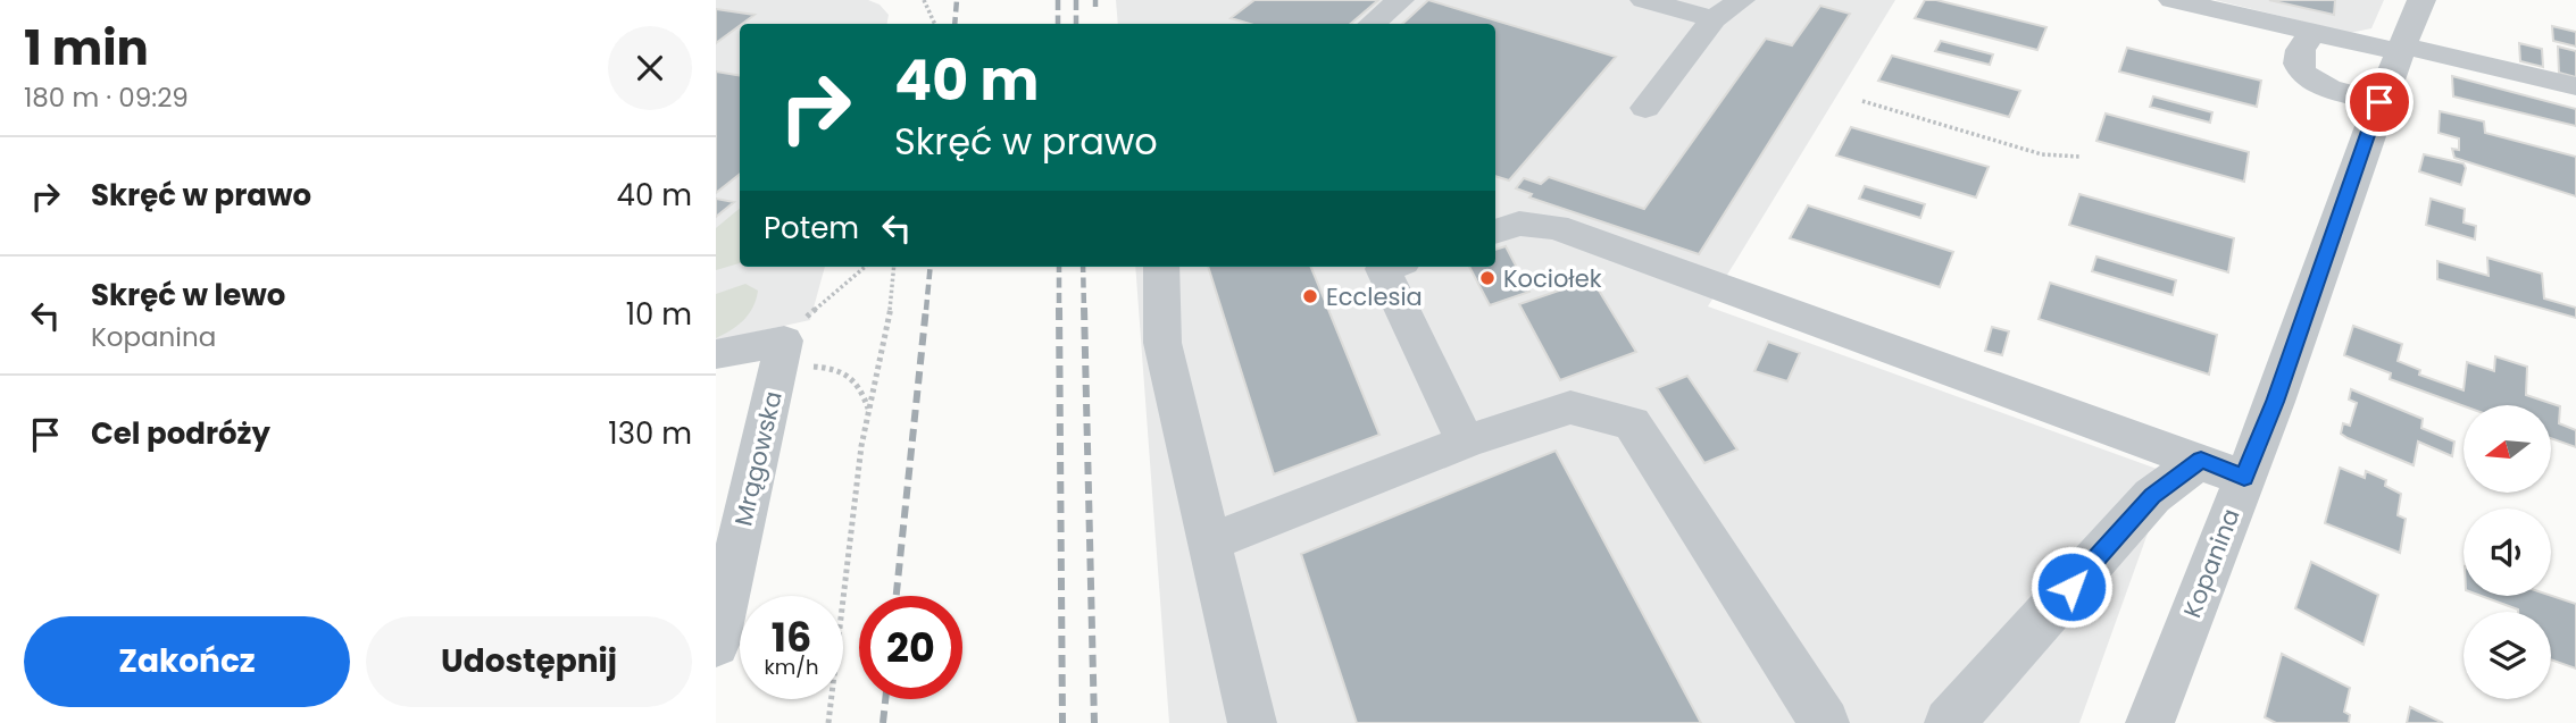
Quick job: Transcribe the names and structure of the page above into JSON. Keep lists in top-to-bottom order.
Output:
{
  "streets": {
    "street": ["Mrągowska", "Kopanina"]
  },
  "places": ["Kociołek", "Ecclesia"],
  "north": "left",
  "page": {
    "heading": ["1 min", "180 m · 09:29"],
    "turn": ["40 m", "Skręć w prawo"],
    "list": [
      {
        "name": "Skręć w prawo",
        "value": "40 m"
      },
      {
        "name": "Skręć w lewo",
        "note": "Kopanina",
        "value": "10 m"
      },
      {
        "name": "Cel podróży",
        "value": "130 m"
      }
    ],
    "then": "Potem",
    "speed": "16 km/h",
    "limit": "20",
    "buttons": ["Zakończ", "Udostępnij"]
  }
}
